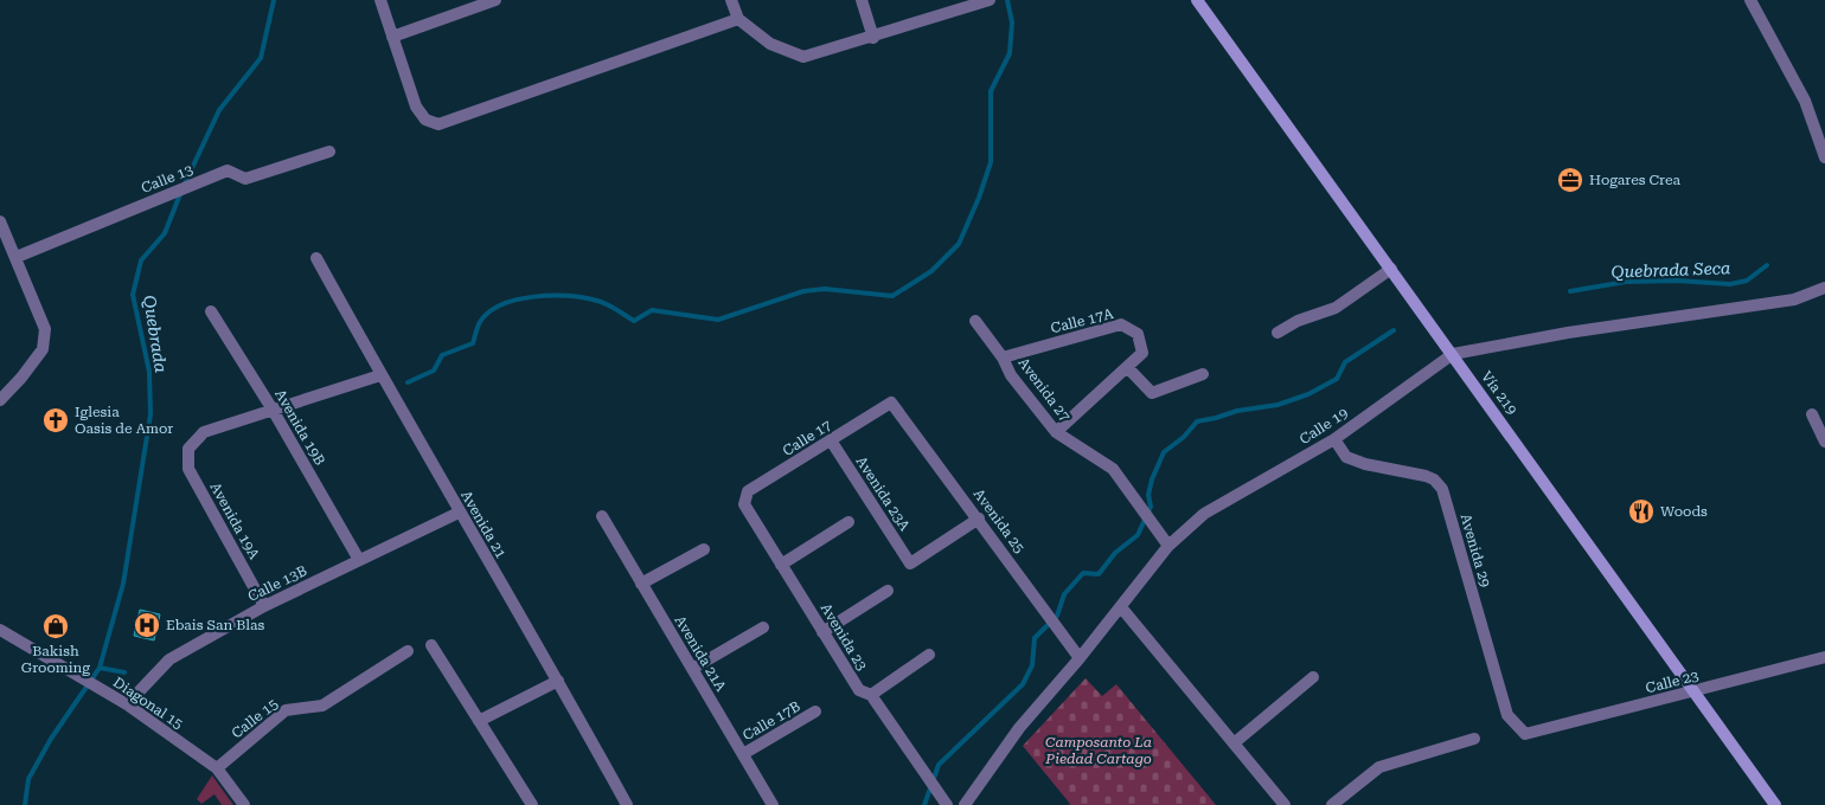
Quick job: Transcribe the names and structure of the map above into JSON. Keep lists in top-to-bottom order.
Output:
{
  "streets": {
    "main road": ["Vía 219"],
    "street": [
      "Calle 13",
      "Calle 17A",
      "Avenida 27",
      "Calle 19",
      "Avenida 19B",
      "Calle 17",
      "Avenida 23A",
      "Avenida 19A",
      "Avenida 25",
      "Avenida 21",
      "Avenida 29",
      "Calle 13B",
      "Avenida 23",
      "Avenida 21A",
      "Calle 23",
      "Diagonal 15",
      "Calle 15",
      "Calle 17B"
    ]
  },
  "crossings": [
    ["Calle 17A", "Avenida 27"],
    ["Avenida 27", "Calle 19"],
    ["Vía 219", "Calle 19"],
    ["Vía 219", "Calle 23"],
    ["Calle 19", "Avenida 25"],
    ["Calle 19", "Avenida 29"],
    ["Avenida 19B", "Avenida 19A"],
    ["Avenida 19B", "Calle 13B"],
    ["Calle 17", "Avenida 23A"],
    ["Calle 17", "Avenida 25"],
    ["Calle 17", "Avenida 23"],
    ["Avenida 23A", "Avenida 25"],
    ["Avenida 19A", "Calle 13B"],
    ["Avenida 21", "Calle 13B"],
    ["Avenida 29", "Calle 23"],
    ["Calle 13B", "Diagonal 15"],
    ["Avenida 21A", "Calle 17B"],
    ["Diagonal 15", "Calle 15"]
  ],
  "water": ["Quebrada Seca", "Quebrada"],
  "parks": ["Camposanto La Piedad Cartago"],
  "places": {
    "office": ["Hogares Crea"],
    "church": ["Iglesia Oasis de Amor"],
    "restaurant": ["Woods"],
    "hospital": ["Ebais San Blas"],
    "shop": ["Bakish Grooming"]
  }
}
